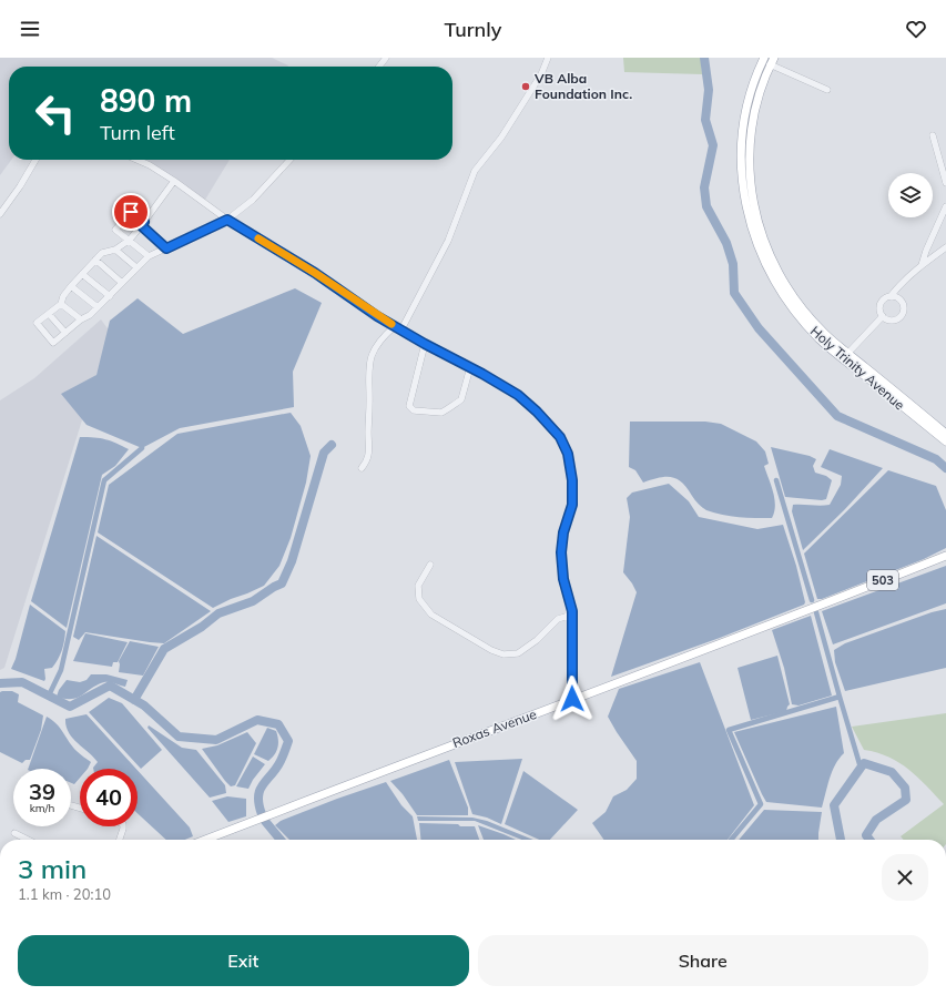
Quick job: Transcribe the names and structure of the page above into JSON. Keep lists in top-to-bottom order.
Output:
{
  "streets": {
    "main road": ["Holy Trinity Avenue", "503", "Roxas Avenue"]
  },
  "places": ["VB Alba Foundation Inc."],
  "page": {
    "header": "Turnly",
    "turn": ["890 m", "Turn left"],
    "speed": "39 km/h",
    "limit": "40",
    "heading": ["3 min", "1.1 km · 20:10"],
    "buttons": ["Exit", "Share"]
  }
}
